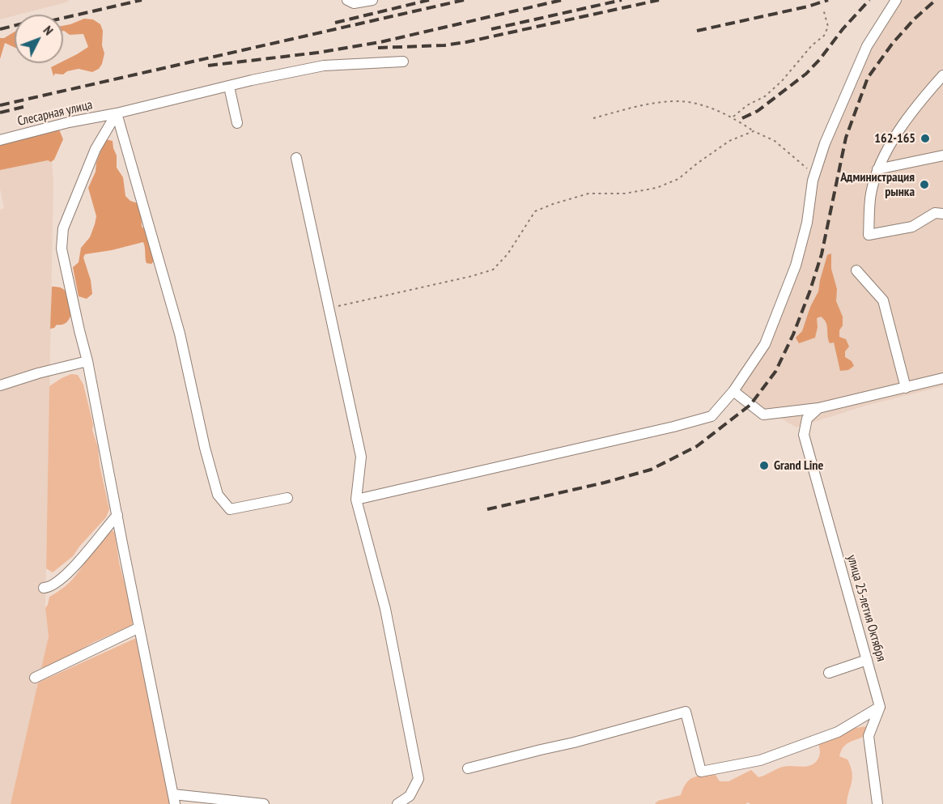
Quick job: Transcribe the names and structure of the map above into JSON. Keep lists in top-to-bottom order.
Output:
{
  "streets": {
    "street": ["Слесарная улица", "улица 25-летия Октября"]
  },
  "places": ["162-165", "Администрация рынка", "Grand Line"],
  "north": "top right"
}
